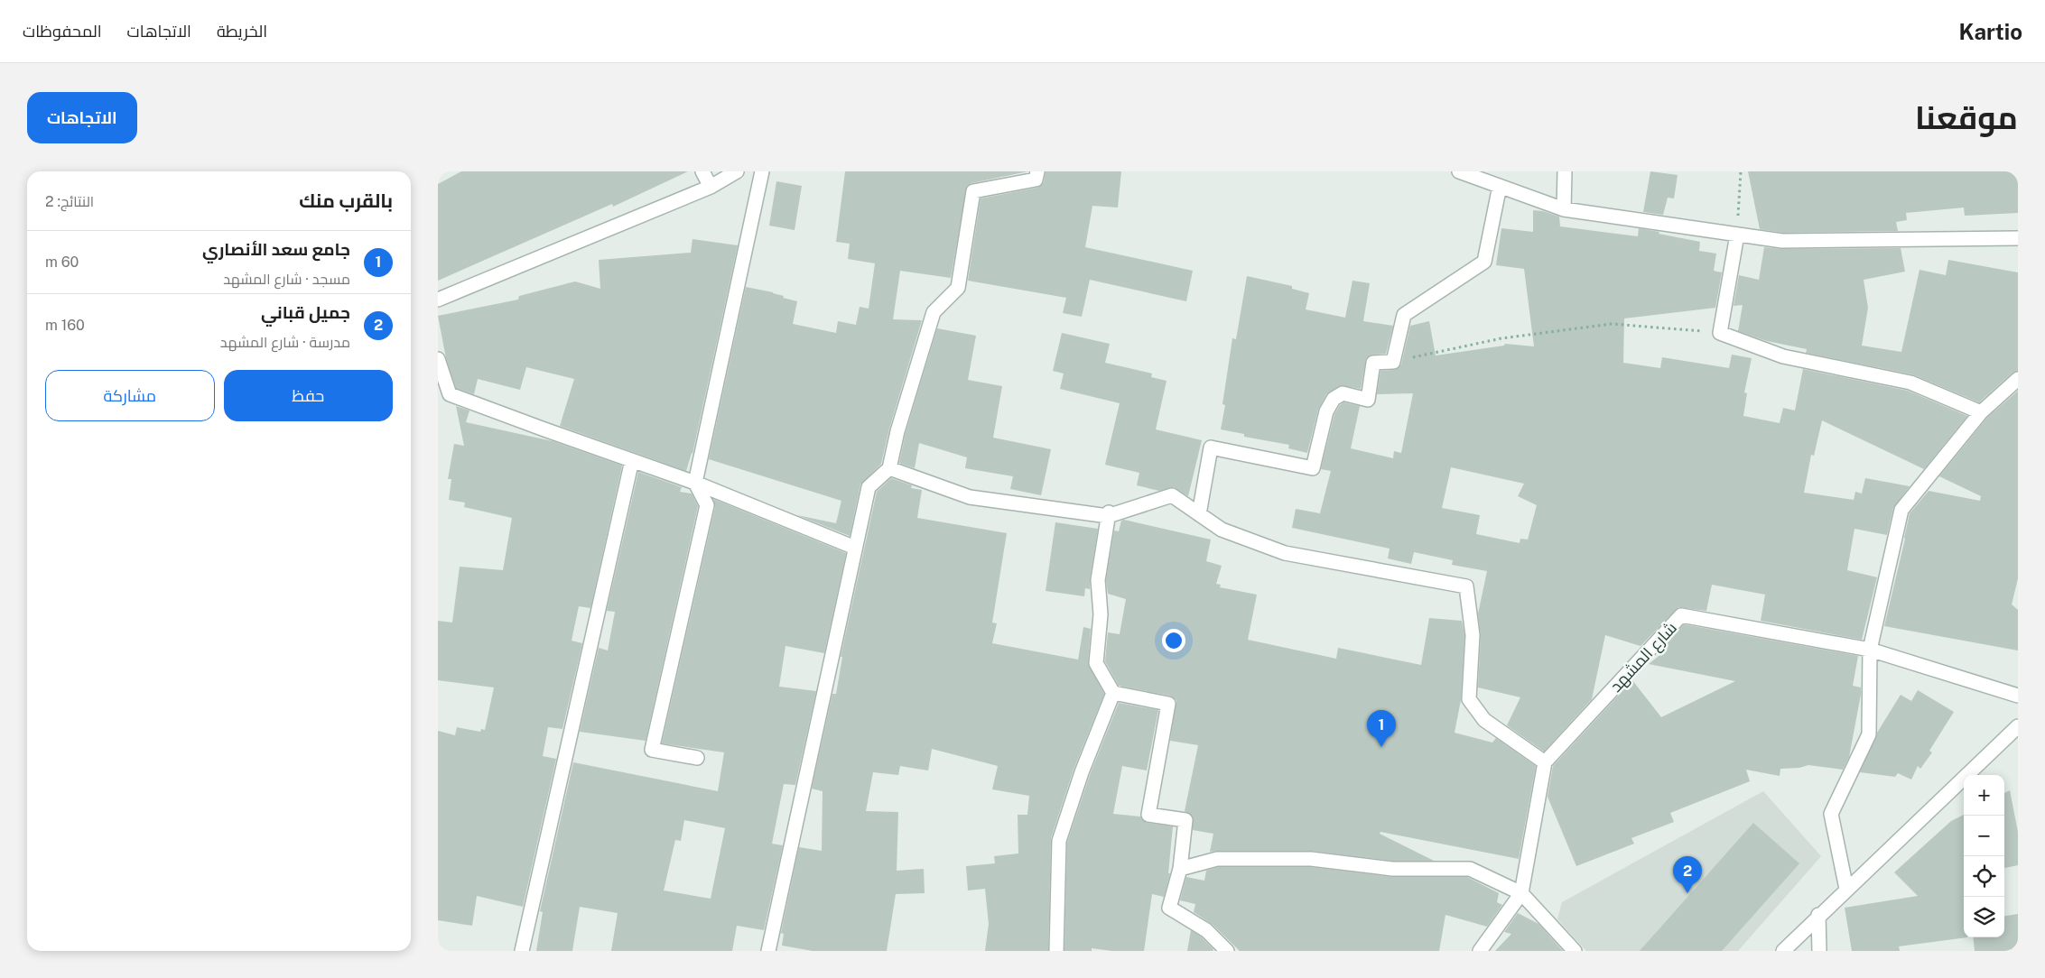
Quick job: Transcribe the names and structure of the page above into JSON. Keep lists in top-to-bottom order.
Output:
{
  "streets": {
    "street": ["شارع المشهد"]
  },
  "page": {
    "header": "Kartio",
    "nav": ["الخريطة", "الاتجاهات", "المحفوظات"],
    "title": "موقعنا",
    "buttons": [
      "الاتجاهات",
      ["حفظ", "مشاركة"]
    ],
    "heading": ["بالقرب منك", "النتائج: 2"],
    "list": [
      {
        "mark": "1",
        "name": "جامع سعد الأنصاري",
        "note": "مسجد · شارع المشهد",
        "value": "60 m"
      },
      {
        "mark": "2",
        "name": "جميل قباني",
        "note": "مدرسة · شارع المشهد",
        "value": "160 m"
      }
    ],
    "pins": ["1", "2"],
    "map_buttons": ["+", "−"]
  }
}
